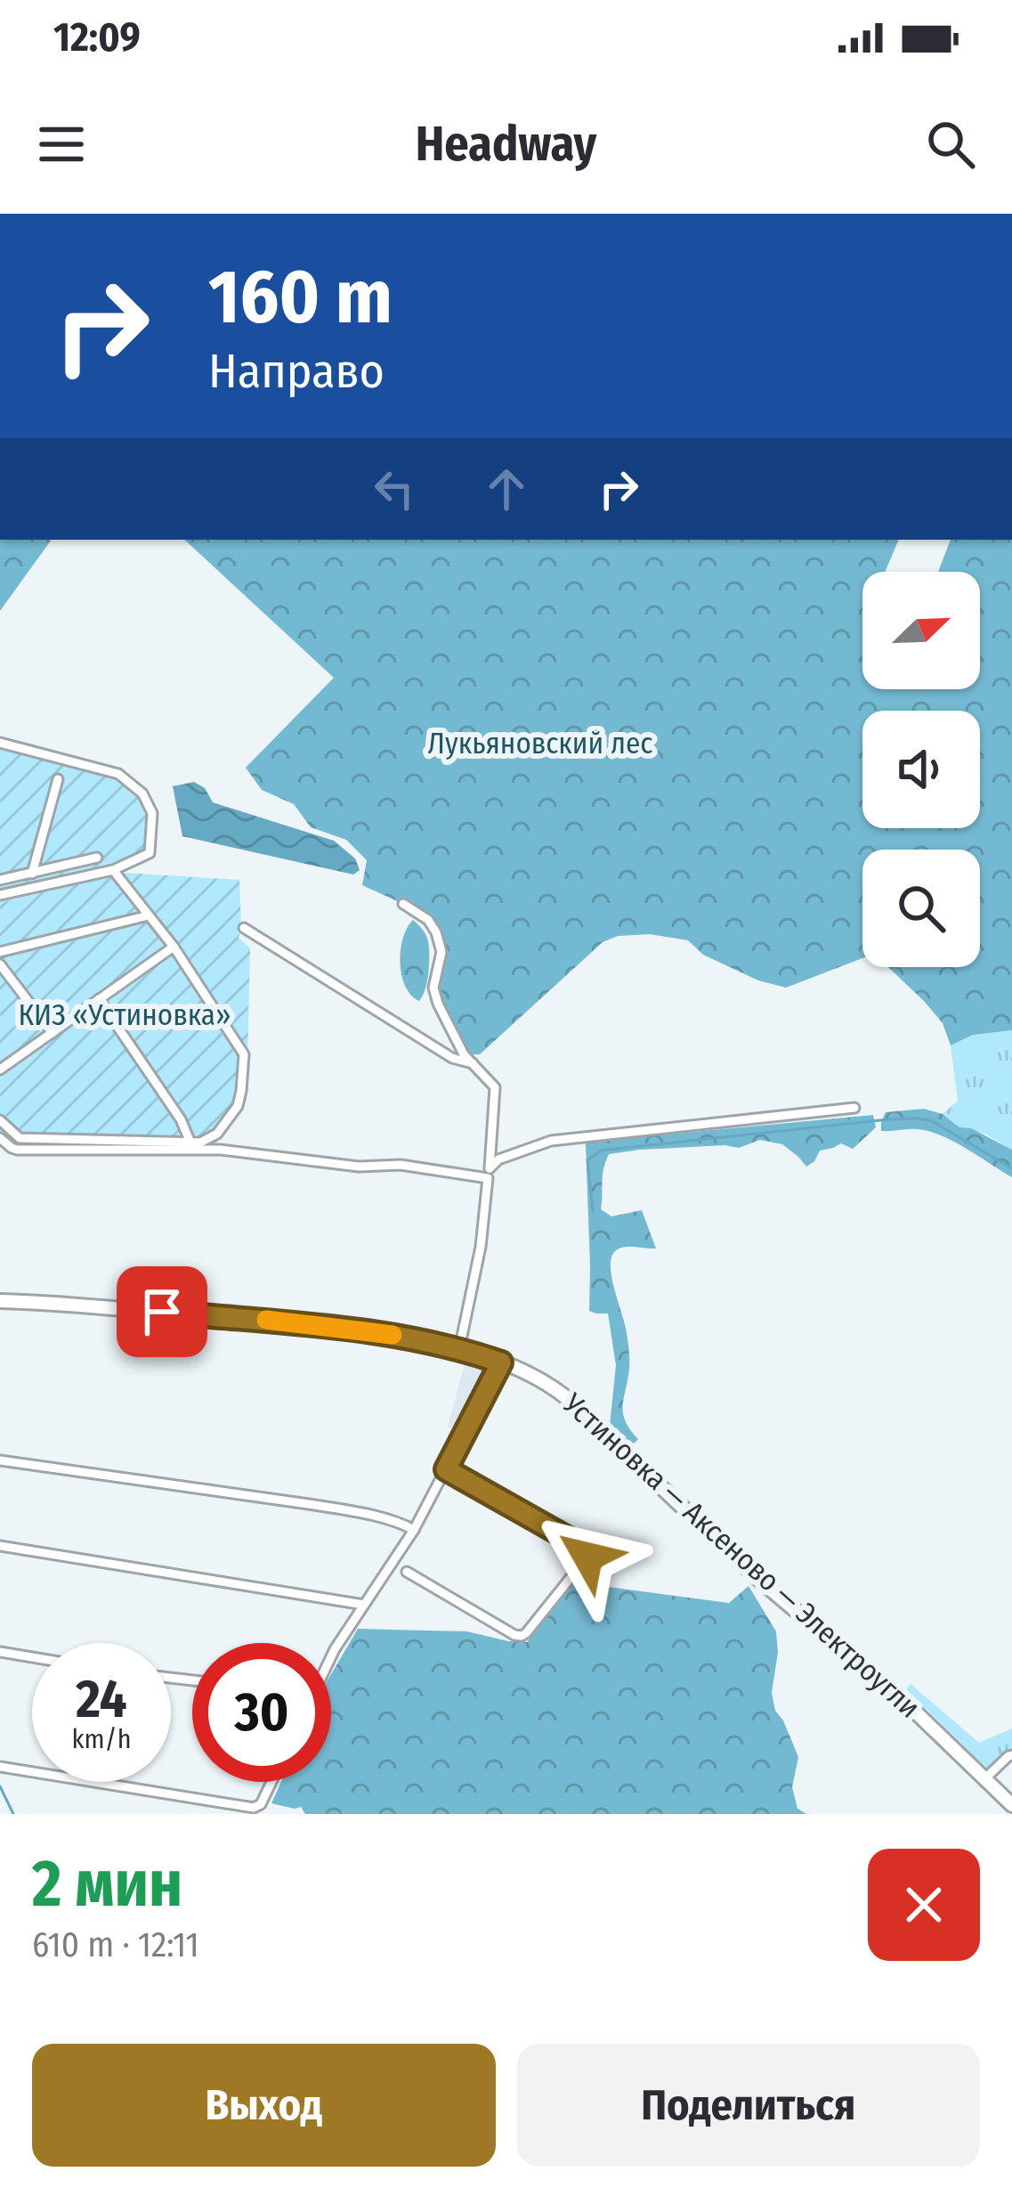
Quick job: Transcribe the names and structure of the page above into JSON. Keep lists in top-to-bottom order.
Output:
{
  "streets": {
    "main road": ["Устиновка — Аксеново — Электроугли"]
  },
  "parks": ["Лукьяновский лес", "КИЗ «Устиновка»"],
  "north": "top right",
  "page": {
    "status": "12:09",
    "header": "Headway",
    "turn": ["160 m", "Направо"],
    "speed": "24 km/h",
    "limit": "30",
    "heading": ["2 мин", "610 m · 12:11"],
    "buttons": ["Выход", "Поделиться"]
  }
}
